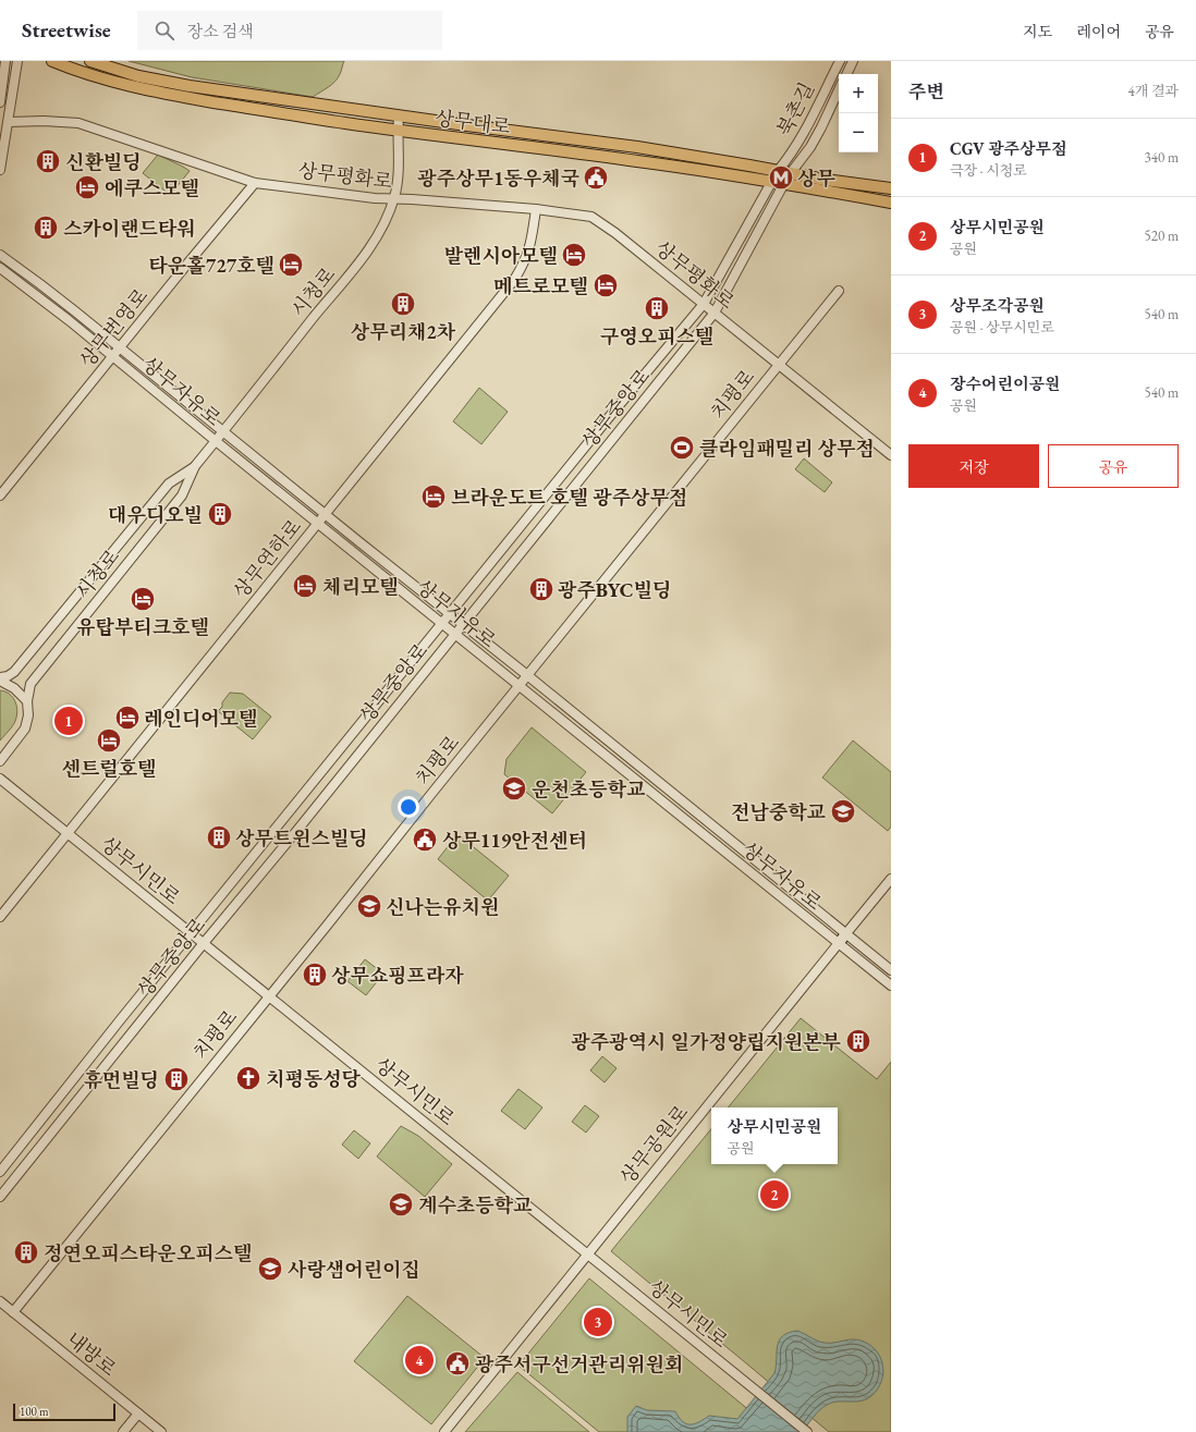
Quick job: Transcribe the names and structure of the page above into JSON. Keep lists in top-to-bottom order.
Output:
{
  "streets": {
    "main road": ["상무대로", "상무공원로"],
    "street": [
      "북촌길",
      "상무평화로",
      "시청로",
      "상무번영로",
      "상무자유로",
      "치평로",
      "상무중앙로",
      "상무연하로",
      "상무시민로",
      "내방로"
    ]
  },
  "crossings": [
    ["북촌길", "상무대로"],
    ["북촌길", "상무중앙로"],
    ["상무대로", "시청로"],
    ["상무대로", "상무중앙로"],
    ["상무평화로", "시청로"],
    ["상무평화로", "상무번영로"],
    ["상무평화로", "치평로"],
    ["상무평화로", "상무중앙로"],
    ["상무평화로", "상무연하로"],
    ["시청로", "상무자유로"],
    ["상무번영로", "상무자유로"],
    ["상무자유로", "치평로"],
    ["상무자유로", "상무중앙로"],
    ["상무자유로", "상무연하로"],
    ["상무자유로", "상무공원로"],
    ["치평로", "상무시민로"],
    ["치평로", "내방로"],
    ["상무중앙로", "상무시민로"],
    ["상무연하로", "상무시민로"],
    ["상무시민로", "상무공원로"]
  ],
  "places": {
    "building": [
      "신환빌딩",
      "스카이랜드타워",
      "상무리채2차",
      "구영오피스텔",
      "대우디오빌",
      "광주BYC빌딩",
      "상무트윈스빌딩",
      "상무쇼핑프라자",
      "광주광역시 일가정양립지원본부",
      "휴먼빌딩",
      "정연오피스타운오피스텔"
    ],
    "public building": ["광주상무1동우체국", "상무119안전센터", "광주서구선거관리위원회"],
    "metro station": ["상무"],
    "hotel": [
      "에쿠스모텔",
      "발렌시아모텔",
      "타운홀727호텔",
      "메트로모텔",
      "브라운도트 호텔 광주상무점",
      "체리모텔",
      "유탑부티크호텔",
      "레인디어모텔",
      "센트럴호텔"
    ],
    "sports": ["클라임패밀리 상무점"],
    "school or university": [
      "운천초등학교",
      "전남중학교",
      "신나는유치원",
      "계수초등학교",
      "사랑샘어린이집"
    ],
    "church": ["치평동성당"]
  },
  "scale_bar": "100 m",
  "page": {
    "header": "Streetwise",
    "search": "장소 검색",
    "nav": ["지도", "레이어", "공유"],
    "heading": ["주변", "4개 결과"],
    "map_buttons": ["+", "−"],
    "list": [
      {
        "mark": "1",
        "name": "CGV 광주상무점",
        "note": "극장 · 시청로",
        "value": "340 m"
      },
      {
        "mark": "2",
        "name": "상무시민공원",
        "note": "공원",
        "value": "520 m"
      },
      {
        "mark": "3",
        "name": "상무조각공원",
        "note": "공원 · 상무시민로",
        "value": "540 m"
      },
      {
        "mark": "4",
        "name": "장수어린이공원",
        "note": "공원",
        "value": "540 m"
      }
    ],
    "buttons": ["저장", "공유"],
    "pins": [
      "1",
      "2",
      "3",
      "4"
    ],
    "popup": ["상무시민공원", "공원"],
    "scale": "100 m"
  }
}
